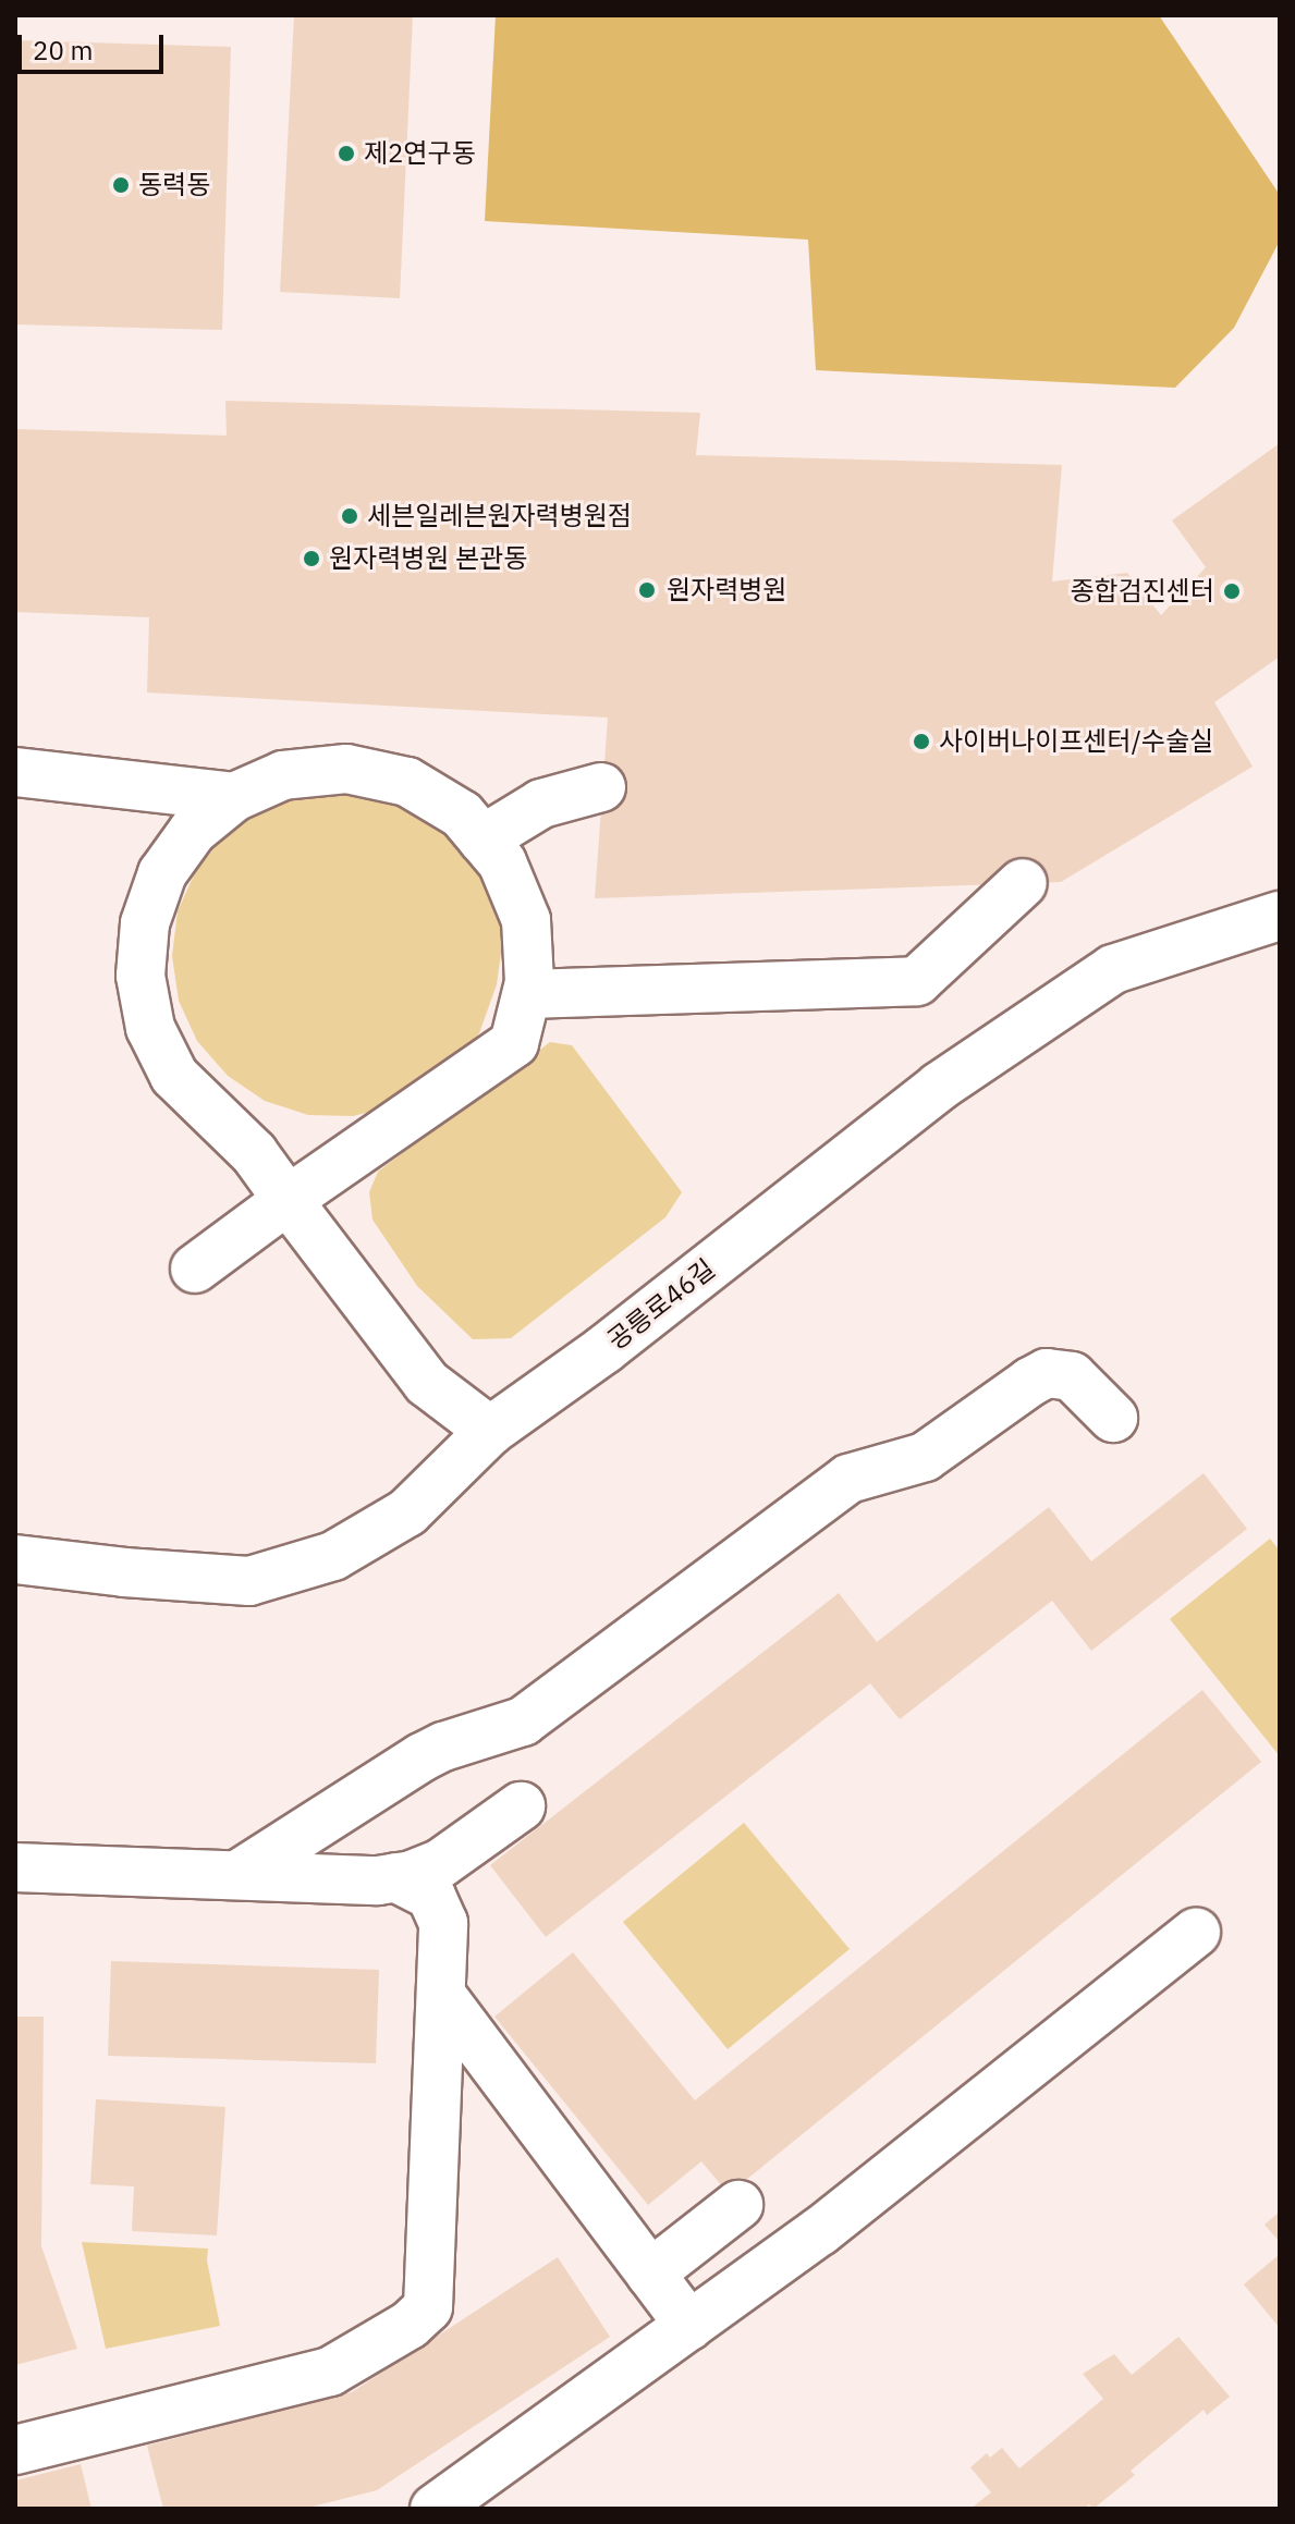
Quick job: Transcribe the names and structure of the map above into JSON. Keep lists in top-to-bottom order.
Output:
{
  "streets": {
    "street": ["공릉로46길"]
  },
  "places": [
    "제2연구동",
    "동력동",
    "세븐일레븐원자력병원점",
    "원자력병원 본관동",
    "원자력병원",
    "종합검진센터",
    "사이버나이프센터/수술실"
  ],
  "scale_bar": "20 m"
}
